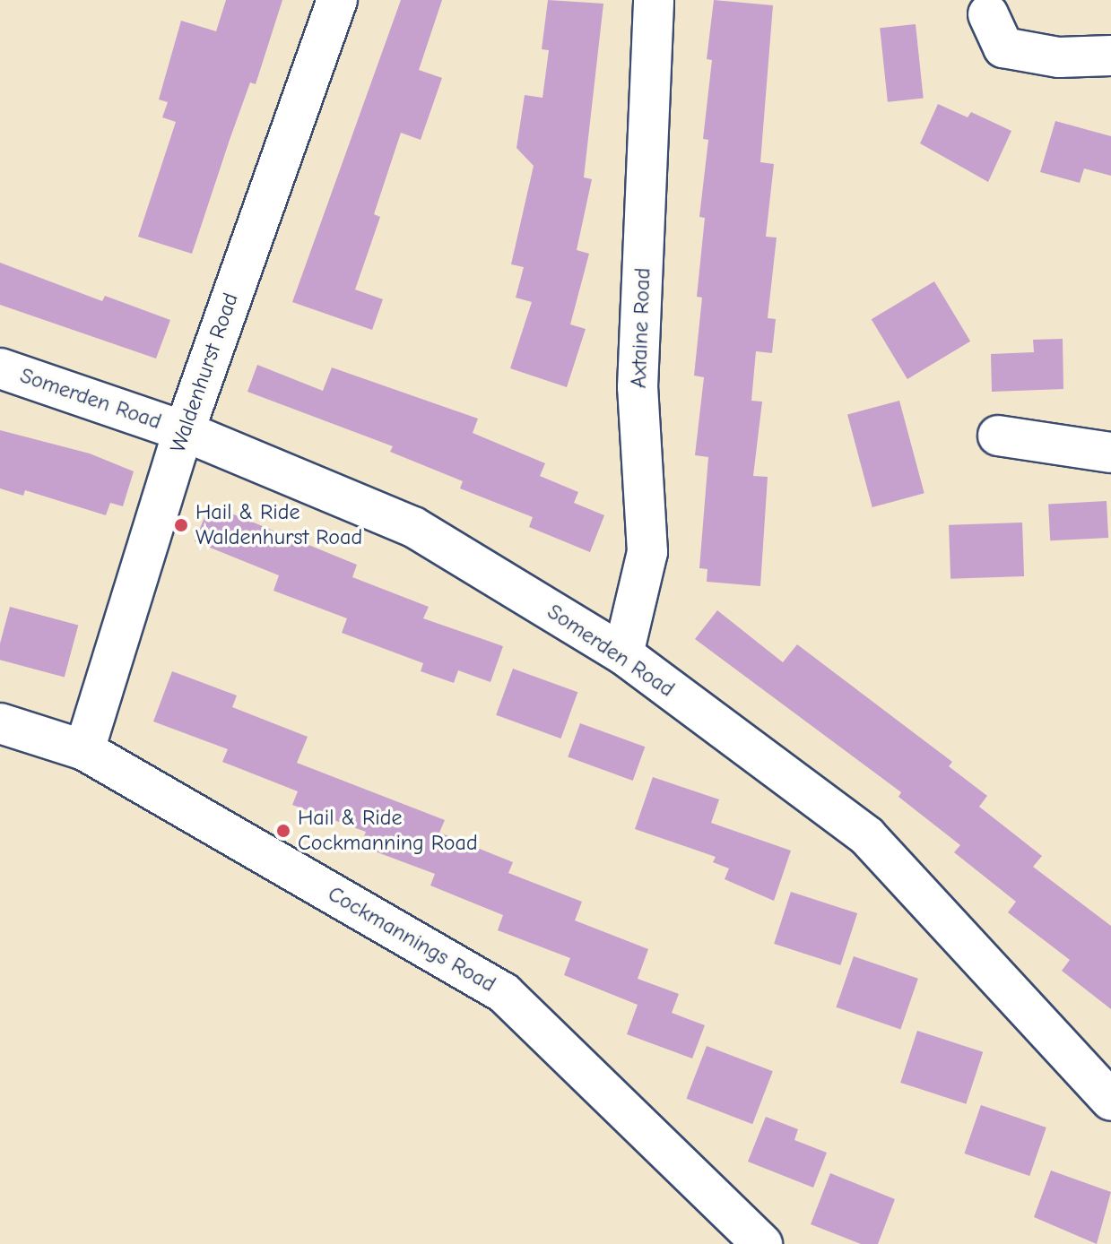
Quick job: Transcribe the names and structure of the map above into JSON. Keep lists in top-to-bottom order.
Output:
{
  "streets": {
    "street": [
      "Axtaine Road",
      "Waldenhurst Road",
      "Somerden Road",
      "Cockmannings Road"
    ]
  },
  "crossings": [
    ["Axtaine Road", "Somerden Road"],
    ["Waldenhurst Road", "Somerden Road"],
    ["Waldenhurst Road", "Cockmannings Road"]
  ],
  "places": ["Hail & Ride Waldenhurst Road", "Hail & Ride Cockmanning Road"]
}
